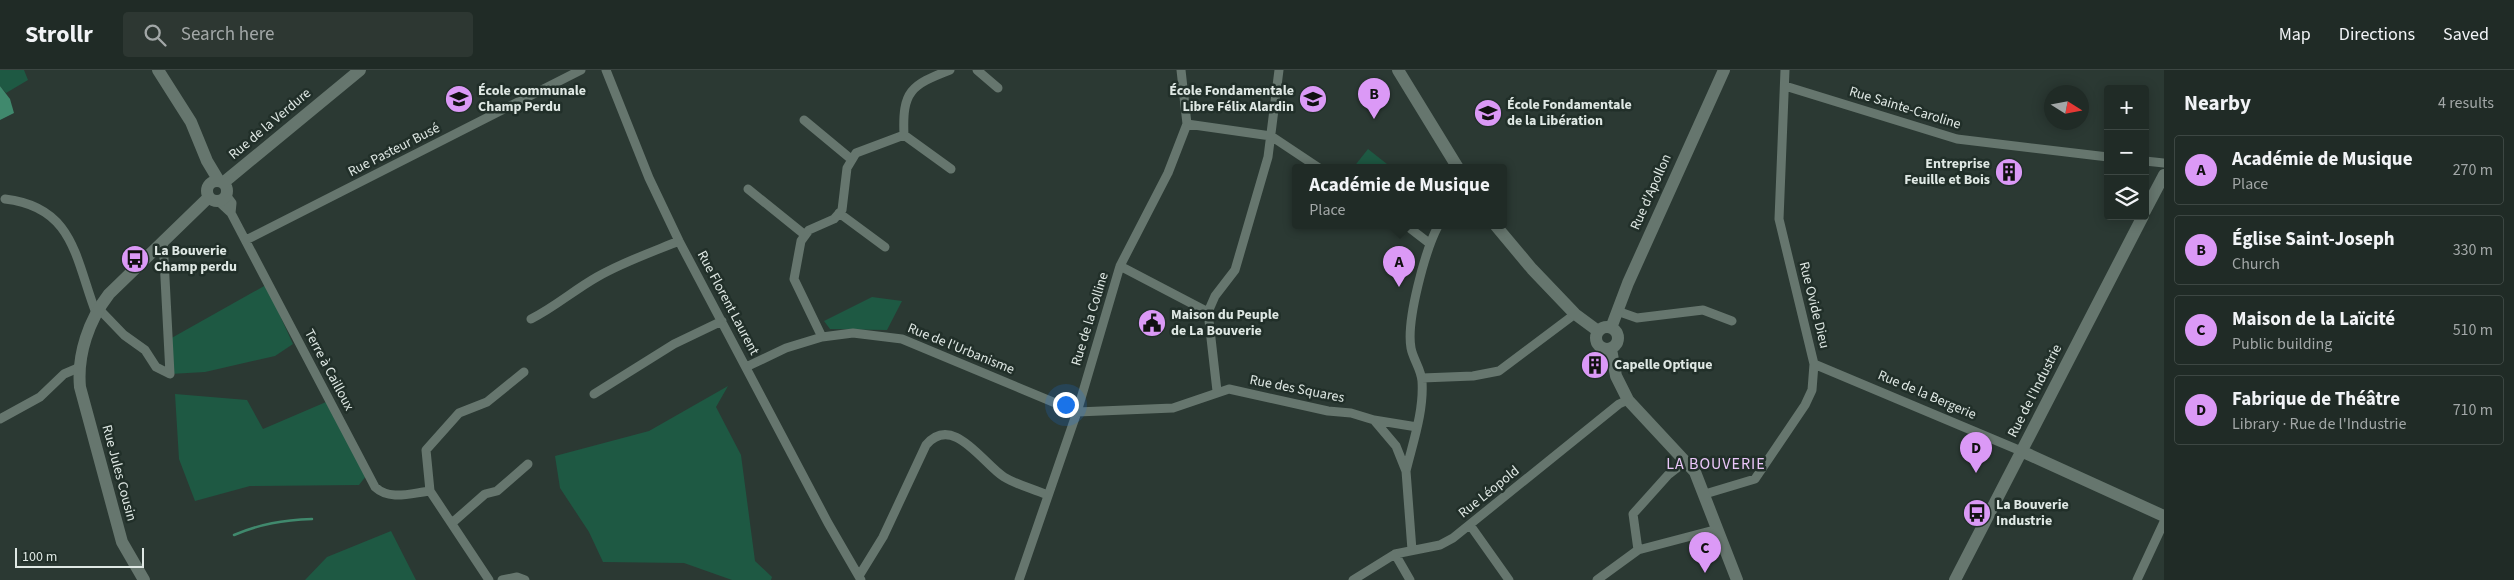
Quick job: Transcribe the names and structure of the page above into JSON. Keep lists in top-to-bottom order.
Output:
{
  "streets": {
    "street": [
      "Rue Sainte-Caroline",
      "Rue de la Verdure",
      "Rue Pasteur Busé",
      "Rue d'Apollon",
      "Rue Florent Laurent",
      "Rue Ovide Dieu",
      "Rue de la Colline",
      "Rue de l'Urbanisme",
      "Terre à Cailloux",
      "Rue des Squares",
      "Rue de l'Industrie",
      "Rue de la Bergerie",
      "Rue Jules Cousin",
      "Rue Léopold"
    ]
  },
  "crossings": [
    ["Rue Sainte-Caroline", "Rue Ovide Dieu"],
    ["Rue de la Verdure", "Terre à Cailloux"],
    ["Rue de la Verdure", "Rue Jules Cousin"],
    ["Rue Pasteur Busé", "Terre à Cailloux"],
    ["Rue Florent Laurent", "Rue de l'Urbanisme"],
    ["Rue Ovide Dieu", "Rue de la Bergerie"],
    ["Rue de la Colline", "Rue de l'Urbanisme"],
    ["Rue de la Colline", "Rue des Squares"],
    ["Rue de l'Urbanisme", "Rue des Squares"],
    ["Terre à Cailloux", "Rue Jules Cousin"],
    ["Rue de l'Industrie", "Rue de la Bergerie"]
  ],
  "districts": ["LA BOUVERIE"],
  "places": {
    "school or university": ["École communale Champ Perdu", "École Fondamentale Libre Félix Alardin", "École Fondamentale de la Libération"],
    "building": ["Entreprise Feuille et Bois", "Capelle Optique"],
    "bus stop": ["La Bouverie Champ perdu", "La Bouverie Industrie"],
    "public building": ["Maison du Peuple de La Bouverie"]
  },
  "scale_bar": "100 m",
  "north": "right",
  "page": {
    "header": "Strollr",
    "search": "Search here",
    "nav": ["Map", "Directions", "Saved"],
    "heading": ["Nearby", "4 results"],
    "pins": [
      "B",
      "A",
      "D",
      "C"
    ],
    "map_buttons": ["+", "−"],
    "list": [
      {
        "mark": "A",
        "name": "Académie de Musique",
        "note": "Place",
        "value": "270 m"
      },
      {
        "mark": "B",
        "name": "Église Saint-Joseph",
        "note": "Church",
        "value": "330 m"
      },
      {
        "mark": "C",
        "name": "Maison de la Laïcité",
        "note": "Public building",
        "value": "510 m"
      },
      {
        "mark": "D",
        "name": "Fabrique de Théâtre",
        "note": "Library · Rue de l'Industrie",
        "value": "710 m"
      }
    ],
    "popup": ["Académie de Musique", "Place"],
    "scale": "100 m"
  }
}
